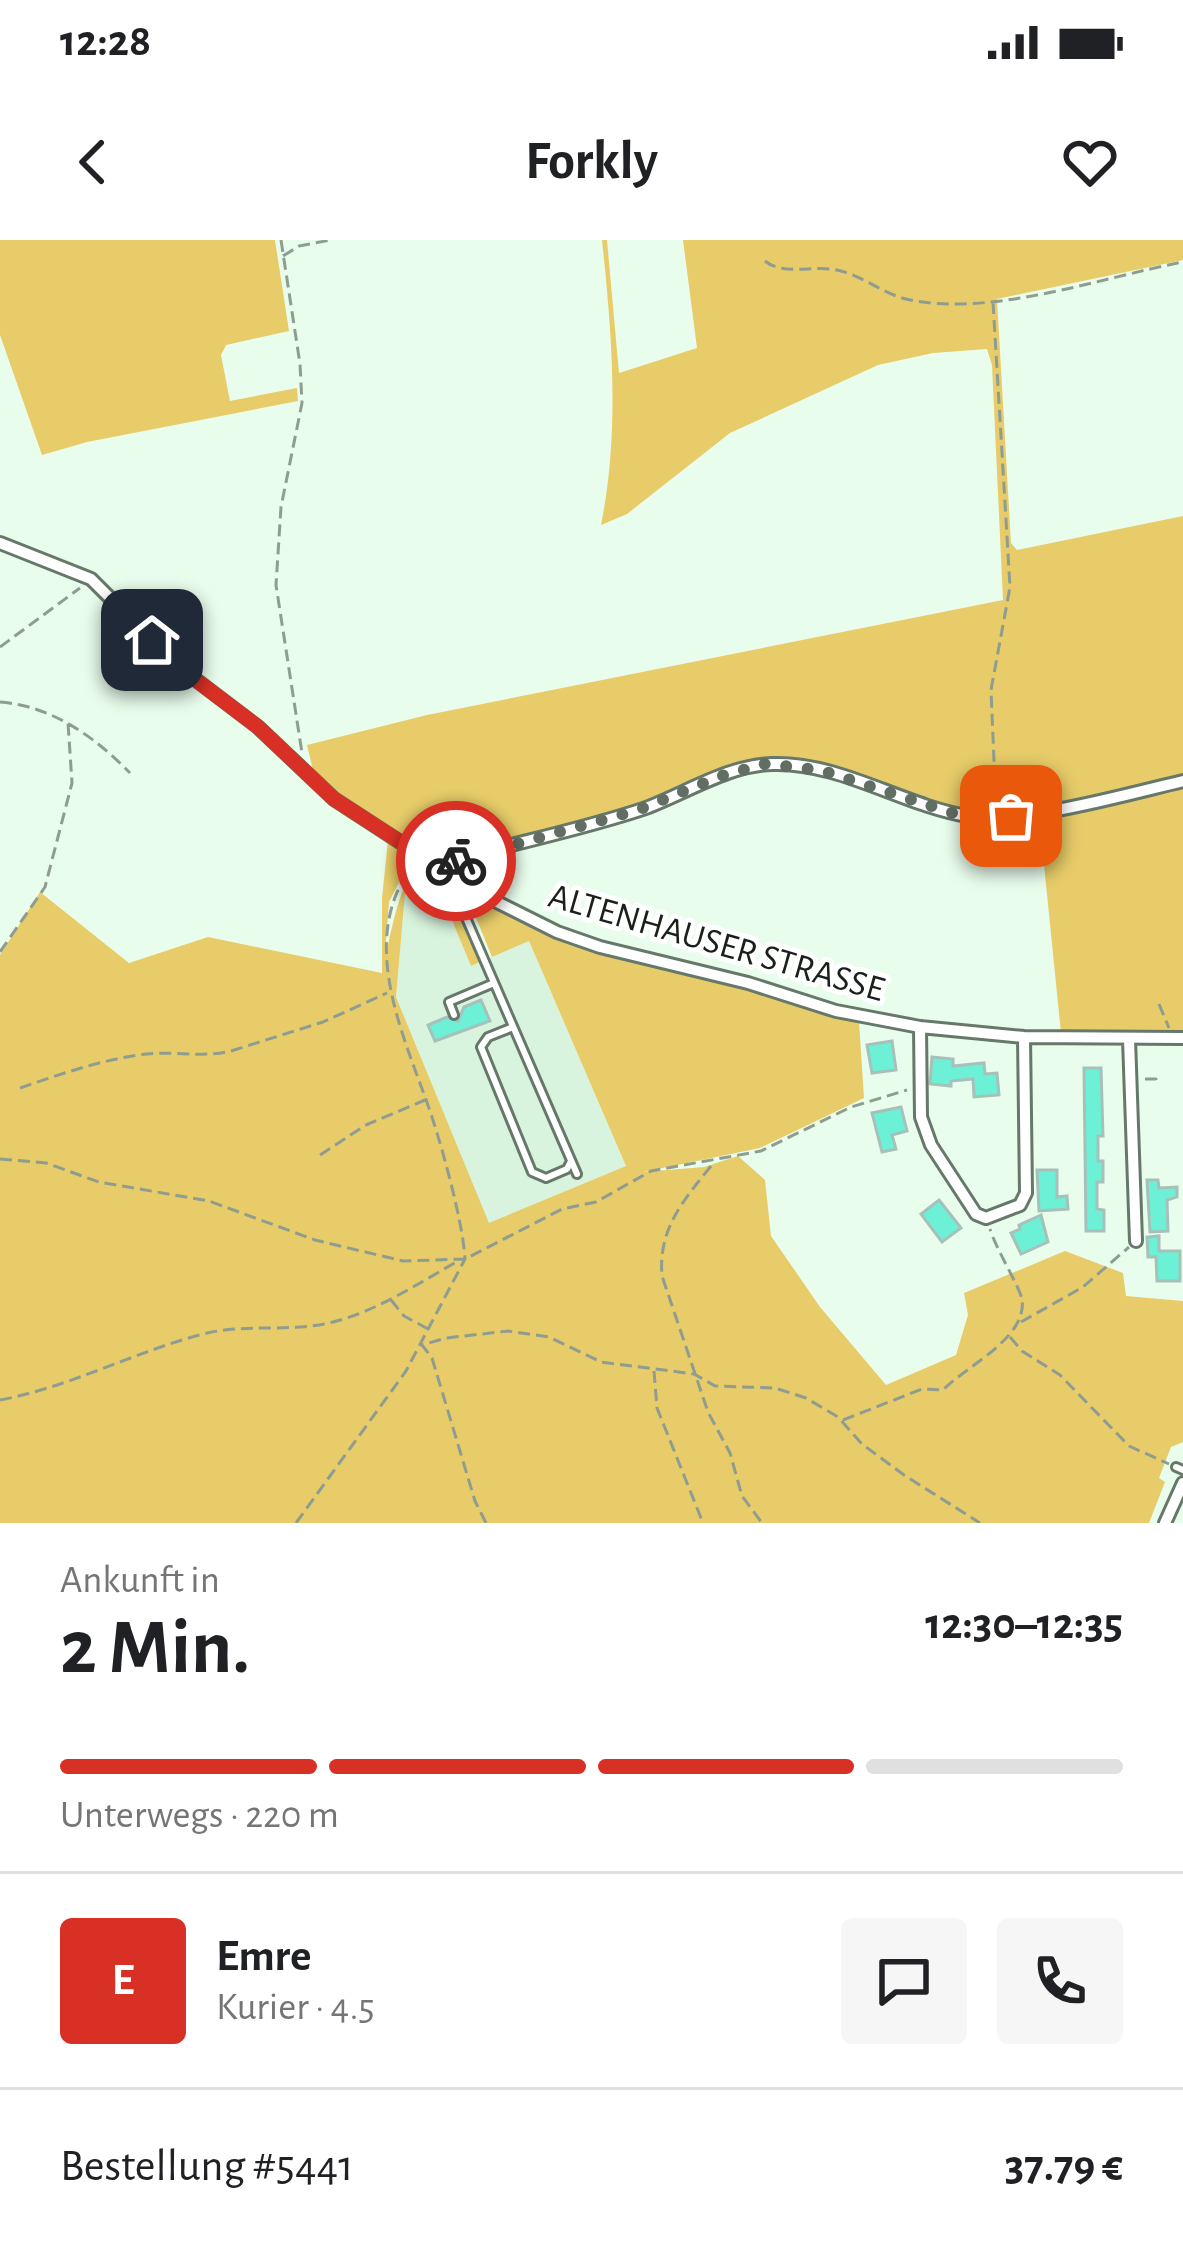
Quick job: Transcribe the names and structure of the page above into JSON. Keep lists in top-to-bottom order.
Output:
{
  "streets": {
    "street": ["ALTENHAUSER STRASSE"]
  },
  "page": {
    "status": "12:28",
    "header": "Forkly",
    "heading": ["2 Min.", "Ankunft in", "12:30–12:35"],
    "panel": [
      "Emre",
      "Kurier · 4.5",
      "Bestellung #5441",
      "37.79 €"
    ],
    "bar": "Unterwegs · 220 m",
    "round": "E"
  }
}
